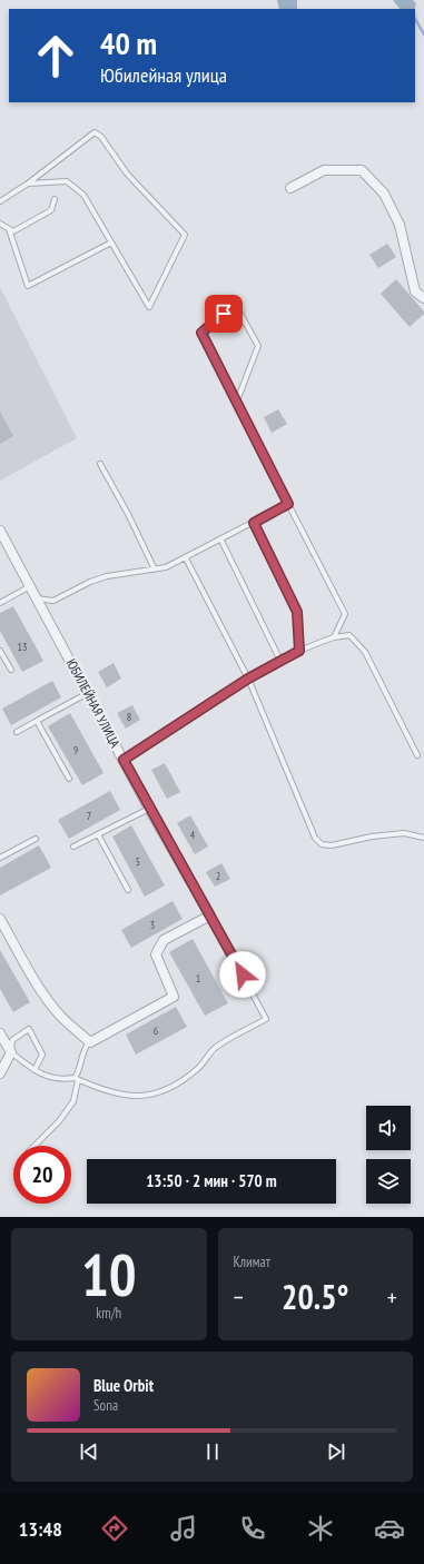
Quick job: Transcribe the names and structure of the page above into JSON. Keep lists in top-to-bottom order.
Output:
{
  "streets": {
    "street": ["ЮБИЛЕЙНАЯ УЛИЦА"]
  },
  "house_numbers": [
    "13",
    "8",
    "9",
    "7",
    "4",
    "5",
    "2",
    "3",
    "1",
    "6"
  ],
  "page": {
    "turn": ["40 m", "Юбилейная улица"],
    "limit": "20",
    "trip": "13:50 · 2 мин · 570 m",
    "tile": [
      ["10", "km/h"],
      "Климат"
    ],
    "heat": ["−", "20.5°", "+"],
    "song": ["Blue Orbit", "Sona"],
    "tabs": "13:48"
  }
}
